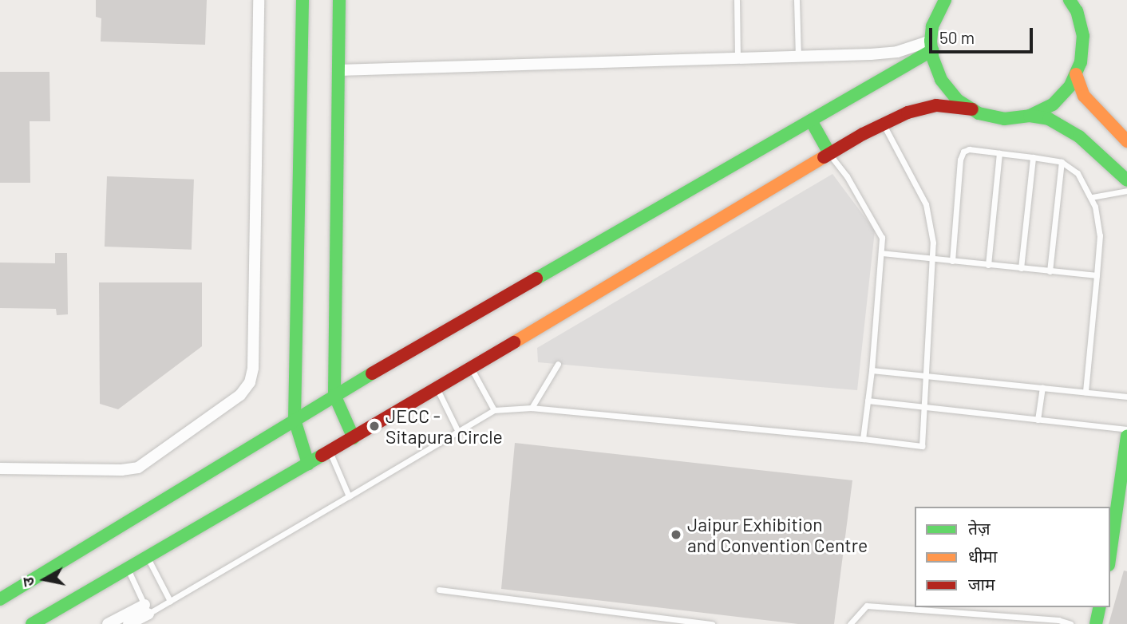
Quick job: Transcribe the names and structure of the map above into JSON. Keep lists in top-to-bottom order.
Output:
{
  "places": ["JECC - Sitapura Circle", "Jaipur Exhibition and Convention Centre"],
  "legend": ["तेज़", "धीमा", "जाम"],
  "scale_bar": "50 m",
  "north": "left"
}
